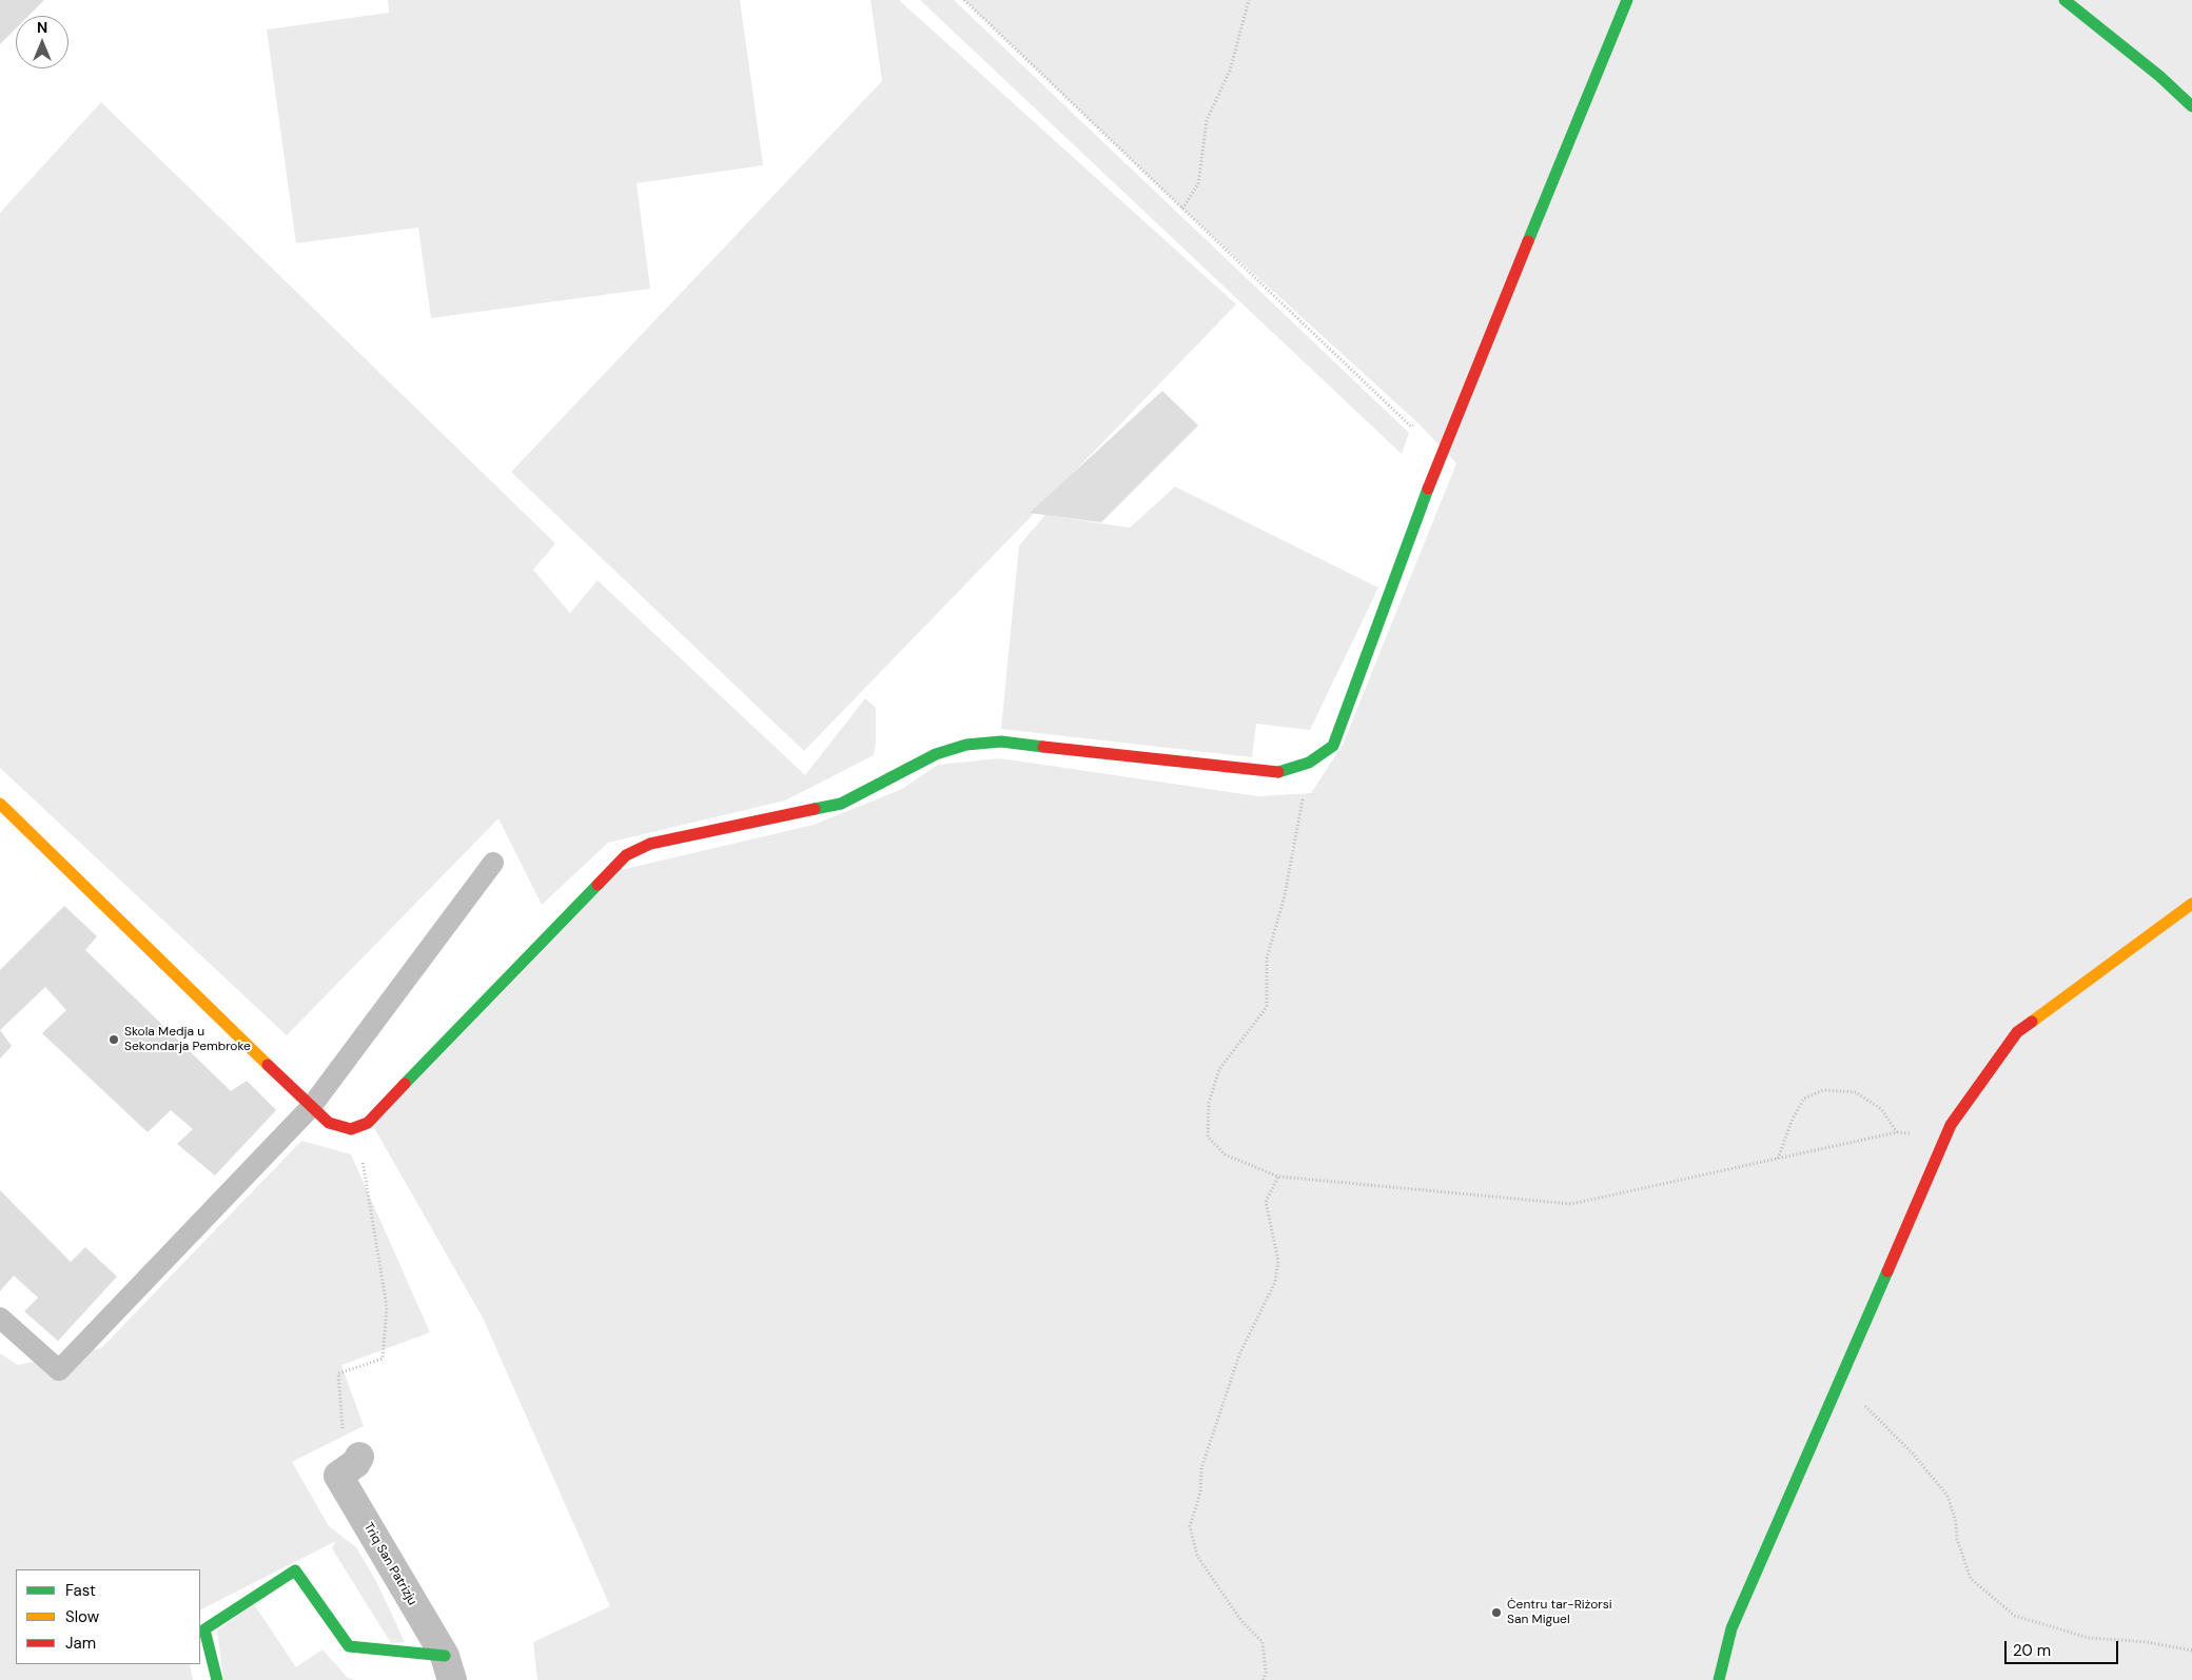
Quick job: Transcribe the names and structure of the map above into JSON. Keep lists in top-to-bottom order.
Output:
{
  "streets": {
    "street": ["Triq San Patrizju"]
  },
  "places": ["Skola Medja u Sekondarja Pembroke", "Ċentru tar-Riżorsi San Miguel"],
  "legend": ["Fast", "Slow", "Jam"],
  "scale_bar": "20 m",
  "north": "top"
}
